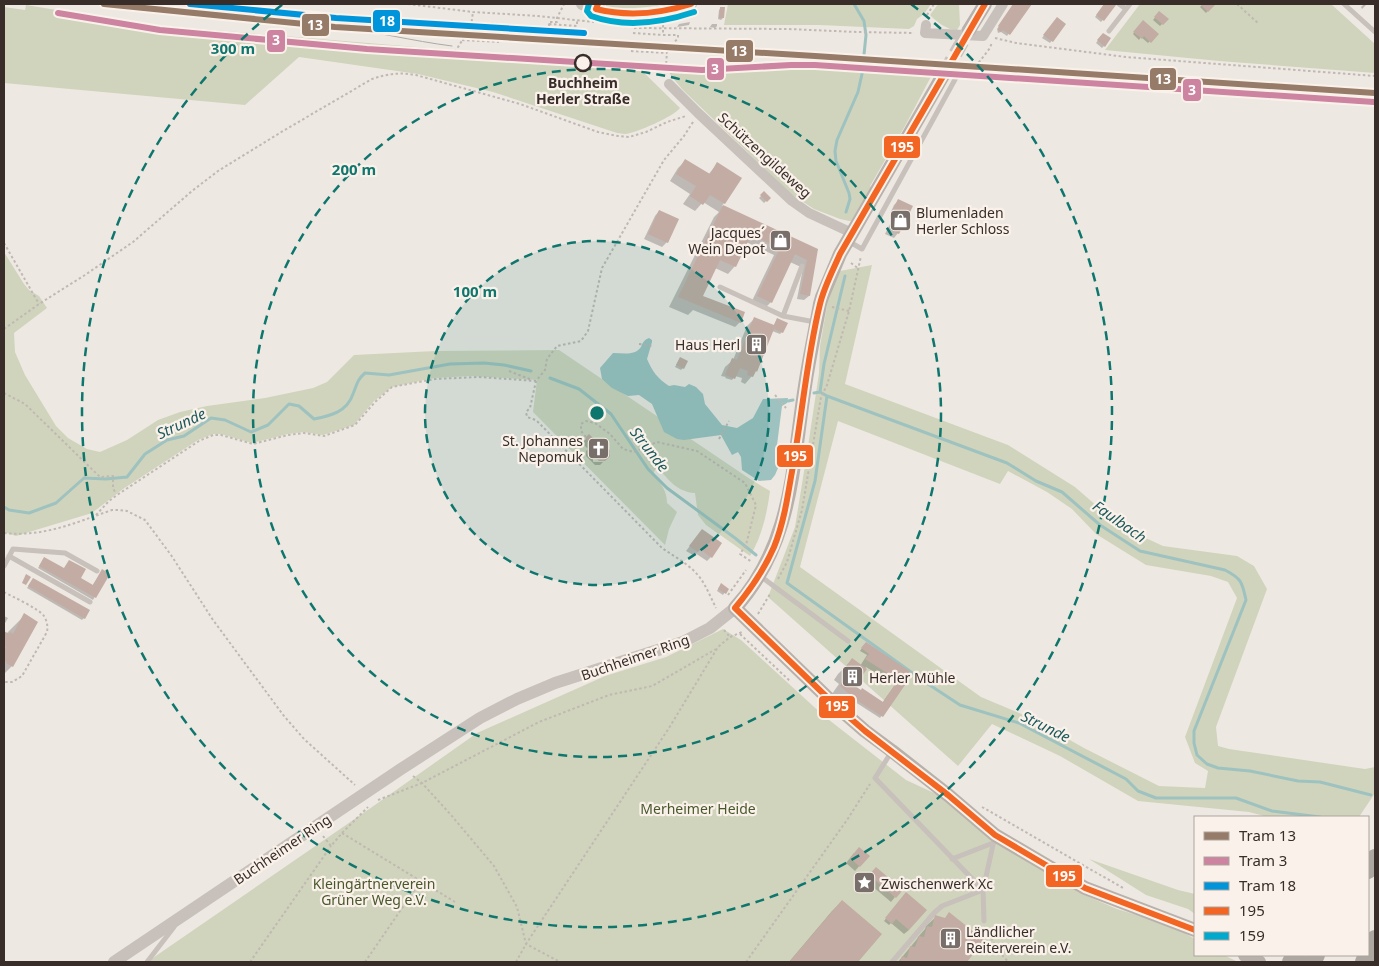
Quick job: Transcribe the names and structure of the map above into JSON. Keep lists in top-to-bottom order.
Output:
{
  "streets": {
    "main road": ["Buchheimer Ring"],
    "street": ["Schützengildeweg"]
  },
  "crossings": [
    ["Schützengildeweg", "Buchheimer Ring"]
  ],
  "water": ["Strunde", "Faulbach"],
  "parks": ["Merheimer Heide", "Kleingärtnerverein Grüner Weg e.V."],
  "places": {
    "other": ["Buchheim Herler Straße"],
    "shop": ["Blumenladen Herler Schloss", "Jacques´ Wein Depot"],
    "building": ["Haus Herl", "Herler Mühle", "Ländlicher Reiterverein e.V."],
    "church": ["St. Johannes Nepomuk"],
    "place": ["Zwischenwerk Xc"]
  },
  "lines": [
    "tram line 13",
    "tram line 18",
    "transit line 195",
    "transit line 159",
    "tram line 3"
  ],
  "legend": [
    "Tram 13",
    "Tram 3",
    "Tram 18",
    "195",
    "159"
  ],
  "rings": ["300 m", "200 m", "100 m"]
}
